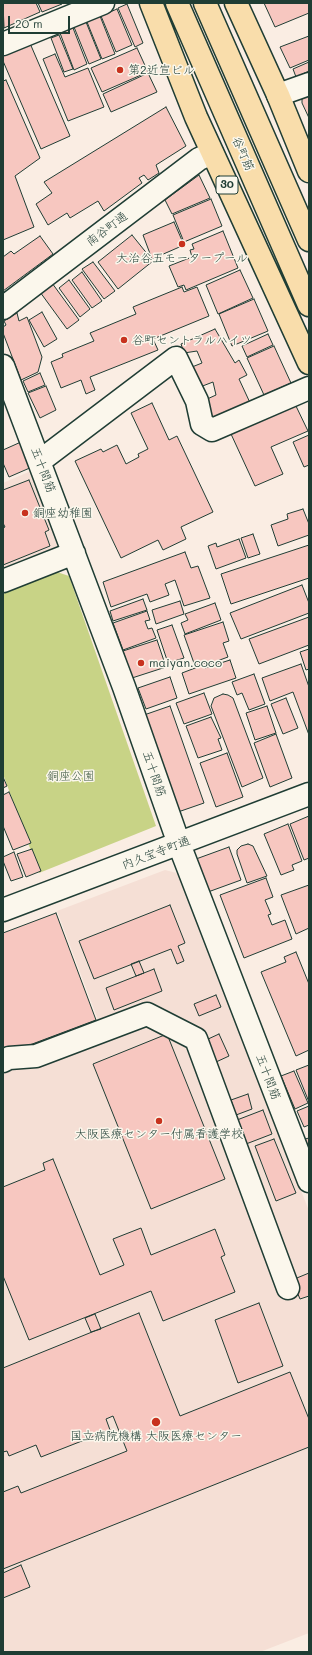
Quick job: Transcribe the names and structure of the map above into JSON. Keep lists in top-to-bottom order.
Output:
{
  "streets": {
    "main road": ["谷町筋", "30"],
    "street": ["南谷町通", "五十間筋", "内久宝寺町通"]
  },
  "crossings": [
    ["30", "南谷町通"],
    ["五十間筋", "内久宝寺町通"]
  ],
  "parks": ["銅座公園"],
  "places": [
    "第2近宣ビル",
    "大治谷五モータープール",
    "谷町セントラルハイツ",
    "銅座幼稚園",
    "maiyan.coco",
    "大阪医療センター付属看護学校",
    "国立病院機構 大阪医療センター"
  ],
  "scale_bar": "20 m"
}
